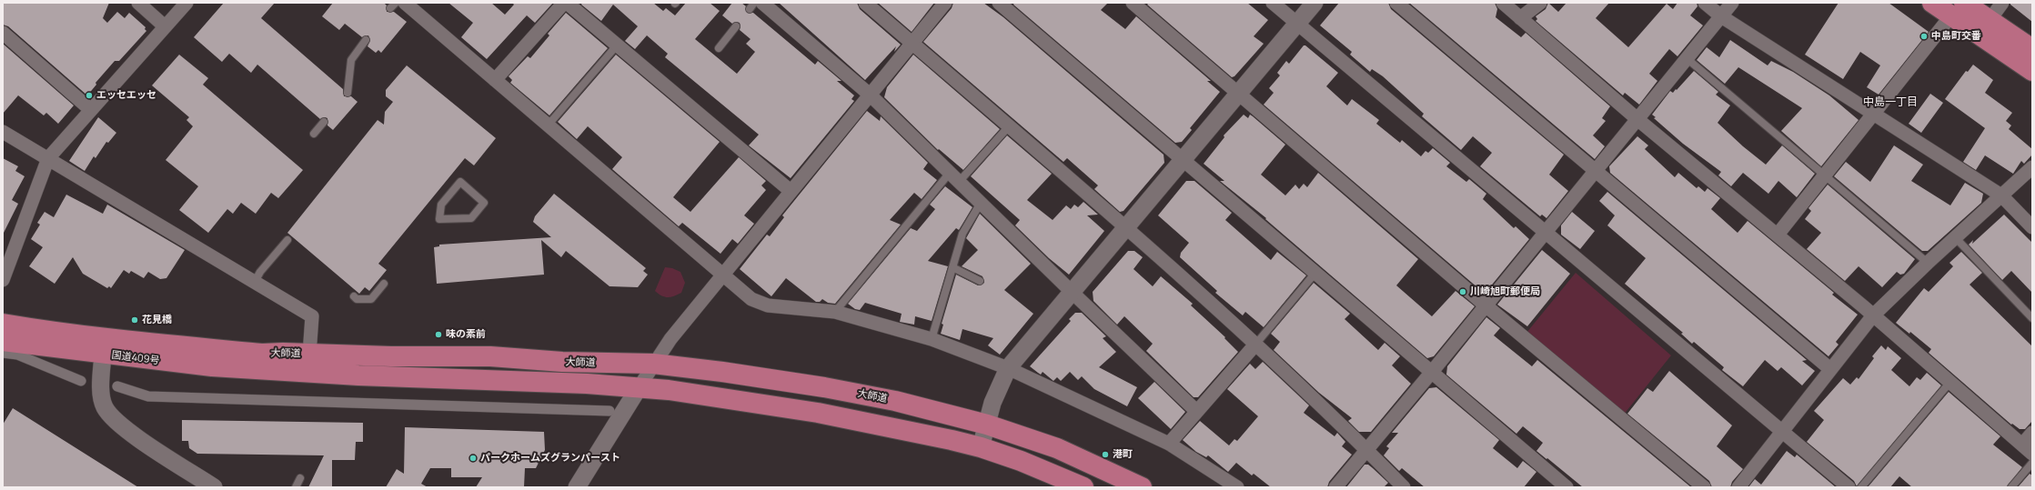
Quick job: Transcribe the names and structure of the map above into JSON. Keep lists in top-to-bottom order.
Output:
{
  "streets": {
    "highway": ["大師道", "国道409号"]
  },
  "crossings": [
    ["大師道", "国道409号"]
  ],
  "districts": ["中島一丁目"],
  "places": [
    "中島町交番",
    "エッセエッセ",
    "川崎旭町郵便局",
    "花見橋",
    "味の素前",
    "港町",
    "パークホームズグランパースト"
  ]
}
